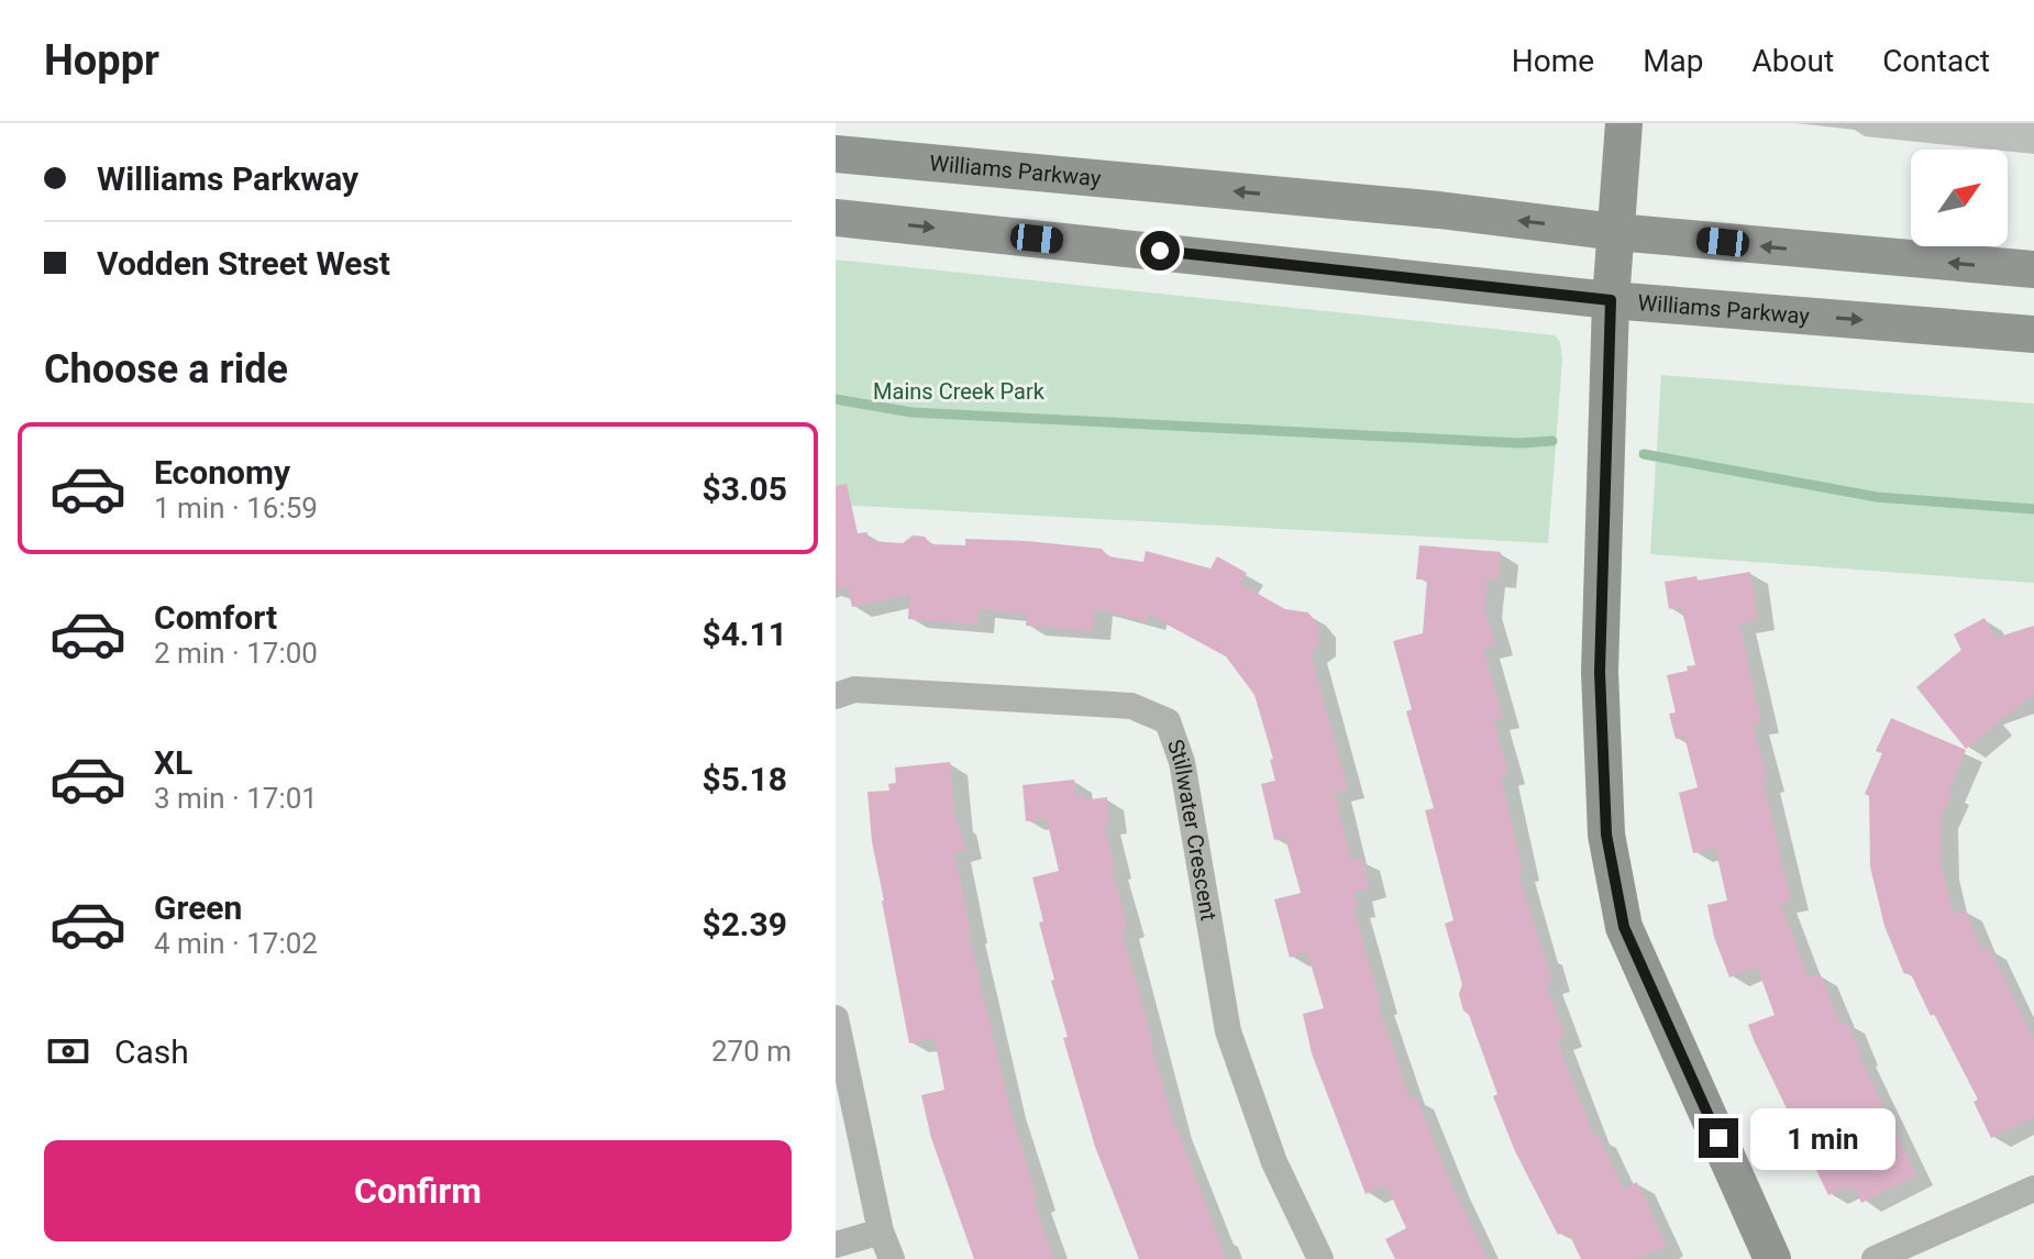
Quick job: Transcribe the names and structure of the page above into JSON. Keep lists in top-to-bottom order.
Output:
{
  "streets": {
    "main road": ["Williams Parkway"],
    "street": ["Stillwater Crescent"]
  },
  "parks": ["Mains Creek Park"],
  "north": "top right",
  "page": {
    "header": "Hoppr",
    "nav": [
      "Home",
      "Map",
      "About",
      "Contact"
    ],
    "banner": ["Williams Parkway", "Vodden Street West"],
    "heading": "Choose a ride",
    "list": [
      {
        "name": "Economy",
        "note": "1 min · 16:59",
        "value": "$3.05"
      },
      {
        "name": "Comfort",
        "note": "2 min · 17:00",
        "value": "$4.11"
      },
      {
        "name": "XL",
        "note": "3 min · 17:01",
        "value": "$5.18"
      },
      {
        "name": "Green",
        "note": "4 min · 17:02",
        "value": "$2.39"
      }
    ],
    "pay": ["Cash", "270 m"],
    "bubble": "1 min",
    "buttons": "Confirm"
  }
}
